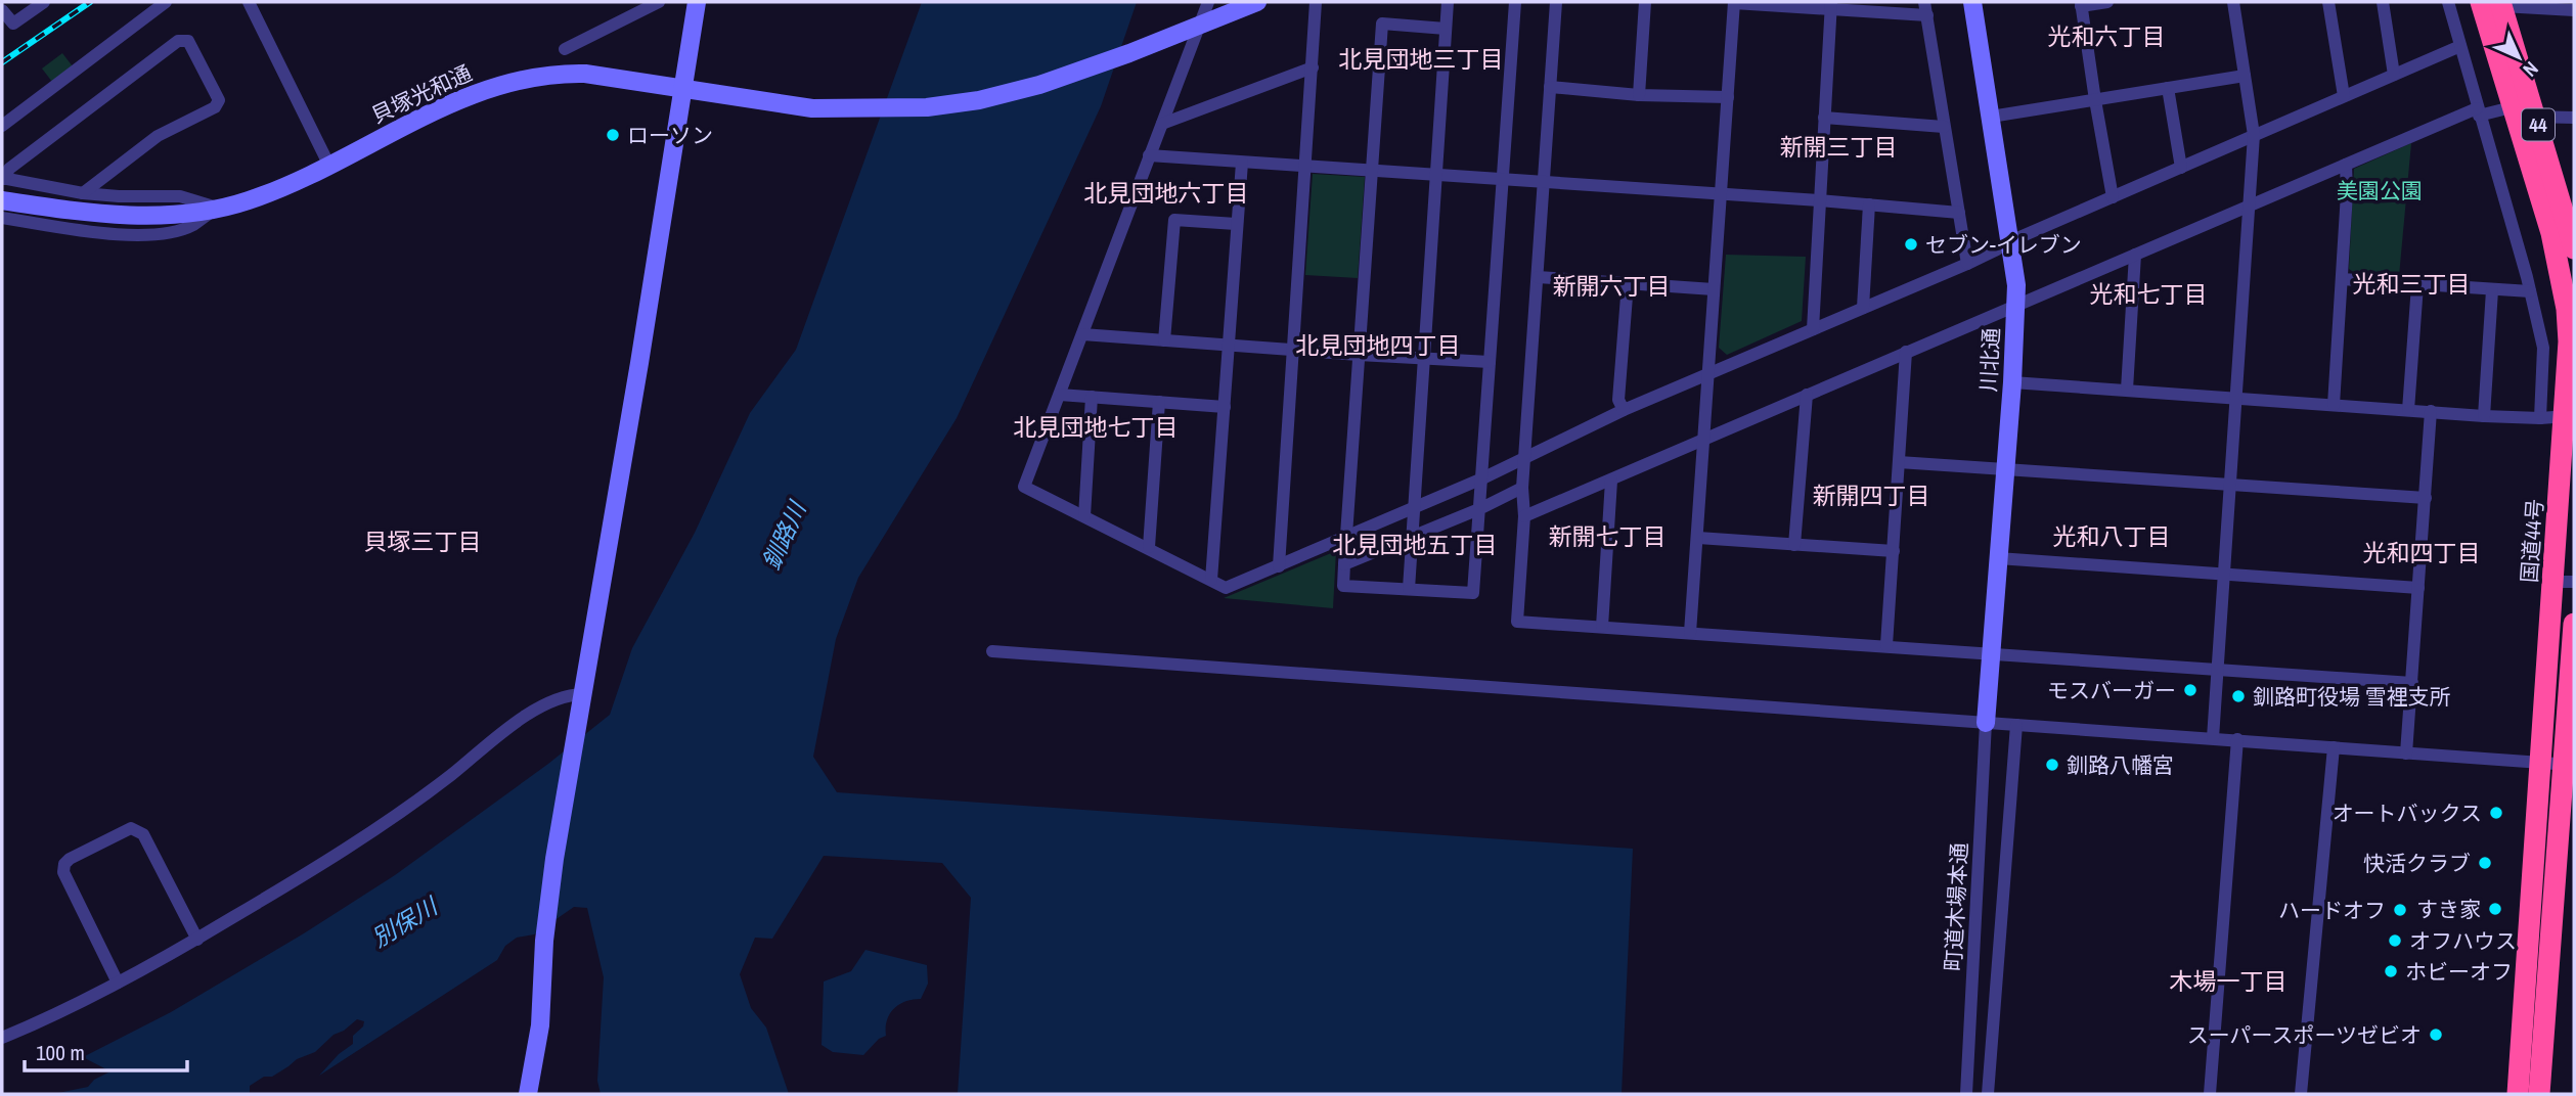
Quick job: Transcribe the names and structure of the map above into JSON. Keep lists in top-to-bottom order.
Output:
{
  "streets": {
    "highway": ["44", "国道44号"],
    "street": ["貝塚光和通", "川北通", "町道木場本通"]
  },
  "crossings": [
    ["川北通", "町道木場本通"]
  ],
  "districts": [
    "光和六丁目",
    "北見団地三丁目",
    "新開三丁目",
    "北見団地六丁目",
    "光和三丁目",
    "新開六丁目",
    "光和七丁目",
    "北見団地四丁目",
    "北見団地七丁目",
    "新開四丁目",
    "新開七丁目",
    "光和八丁目",
    "貝塚三丁目",
    "北見団地五丁目",
    "光和四丁目",
    "木場一丁目"
  ],
  "water": ["釧路川", "別保川"],
  "parks": ["美園公園"],
  "places": [
    "ローソン",
    "セブン-イレブン",
    "モスバーガー",
    "釧路町役場 雪裡支所",
    "釧路八幡宮",
    "オートバックス",
    "快活クラブ",
    "すき家",
    "ハードオフ",
    "オフハウス",
    "ホビーオフ",
    "スーパースポーツゼビオ"
  ],
  "scale_bar": "100 m",
  "north": "bottom right"
}
